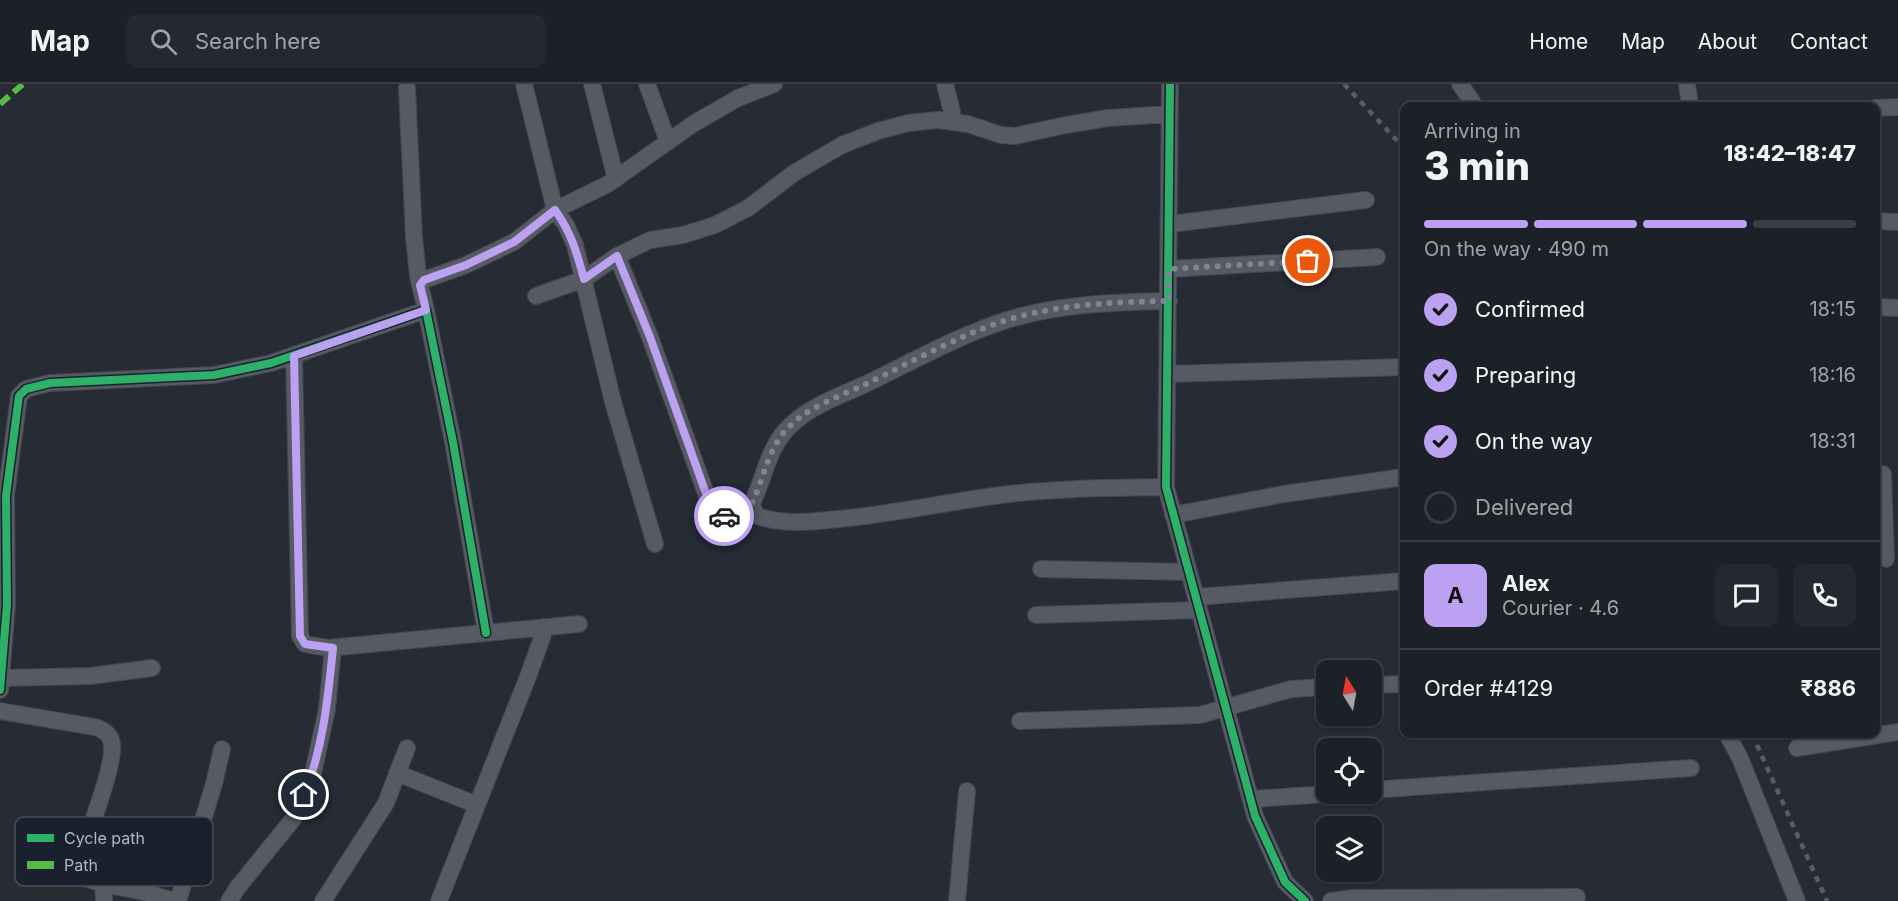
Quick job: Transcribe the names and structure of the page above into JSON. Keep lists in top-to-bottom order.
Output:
{
  "legend": ["Cycle path", "Path"],
  "north": "top",
  "page": {
    "header": "Map",
    "search": "Search here",
    "nav": [
      "Home",
      "Map",
      "About",
      "Contact"
    ],
    "heading": ["3 min", "Arriving in", "18:42–18:47"],
    "panel": [
      "Alex",
      "Courier · 4.6",
      "Order #4129",
      "₹886"
    ],
    "bar": "On the way · 490 m",
    "list": [
      ["Confirmed", "18:15"],
      ["Preparing", "18:16"],
      ["On the way", "18:31"],
      "Delivered"
    ],
    "round": "A"
  }
}
